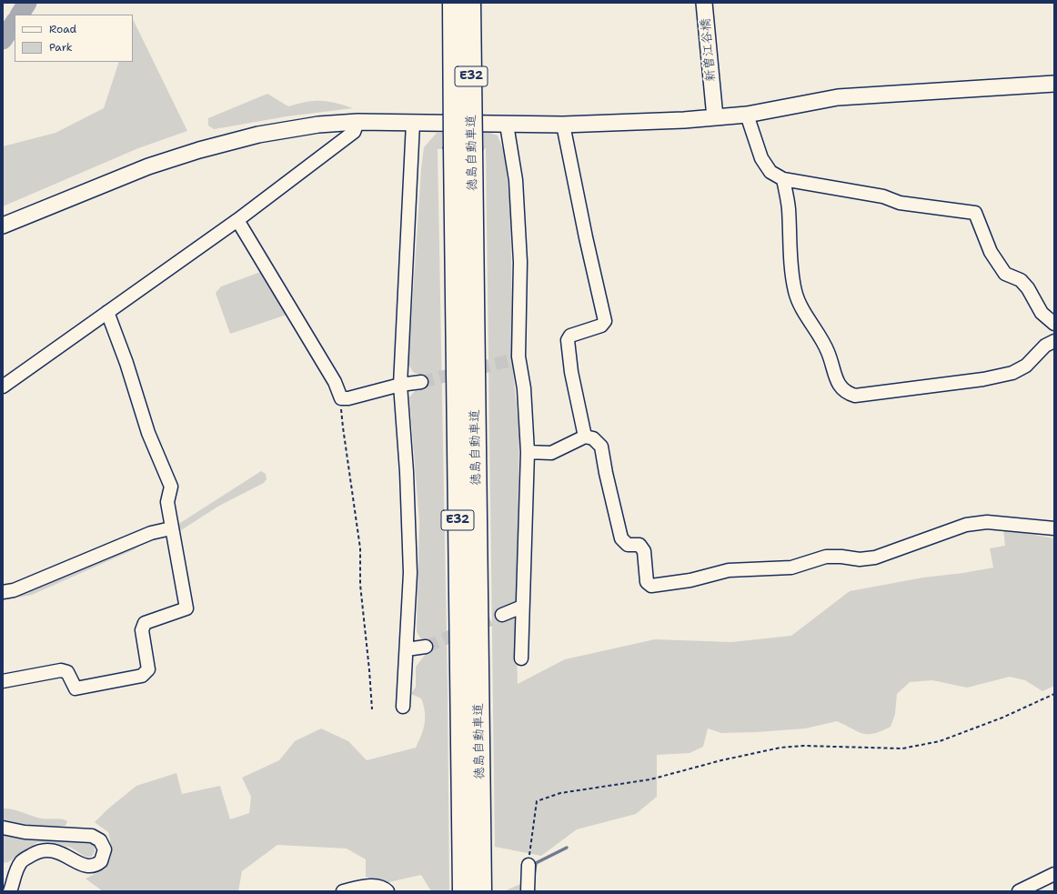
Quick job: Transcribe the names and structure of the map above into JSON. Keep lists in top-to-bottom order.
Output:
{
  "streets": {
    "highway": ["E32", "徳島自動車道"],
    "street": ["新曽江谷橋"]
  },
  "legend": ["Road", "Park"]
}
